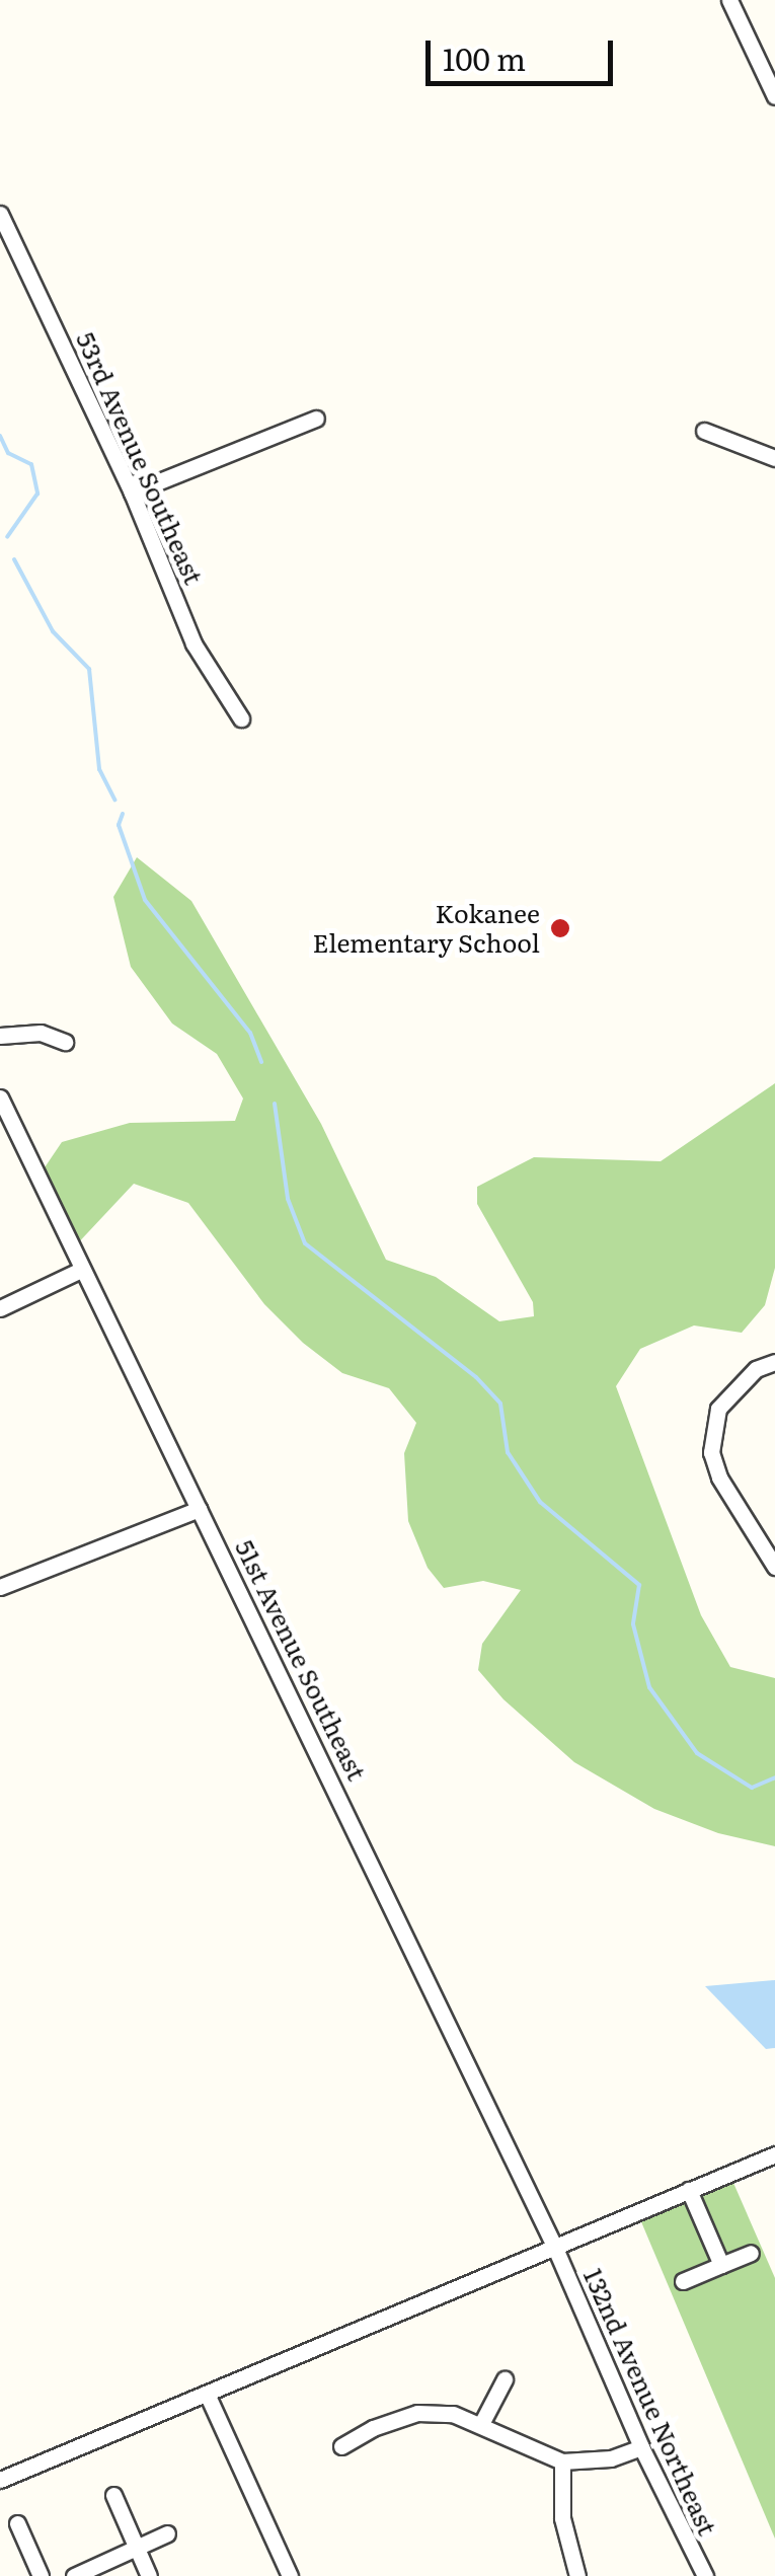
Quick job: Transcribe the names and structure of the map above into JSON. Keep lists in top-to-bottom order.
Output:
{
  "streets": {
    "street": ["53rd Avenue Southeast", "51st Avenue Southeast", "132nd Avenue Northeast"]
  },
  "crossings": [
    ["51st Avenue Southeast", "132nd Avenue Northeast"]
  ],
  "places": ["Kokanee Elementary School"],
  "scale_bar": "100 m"
}
